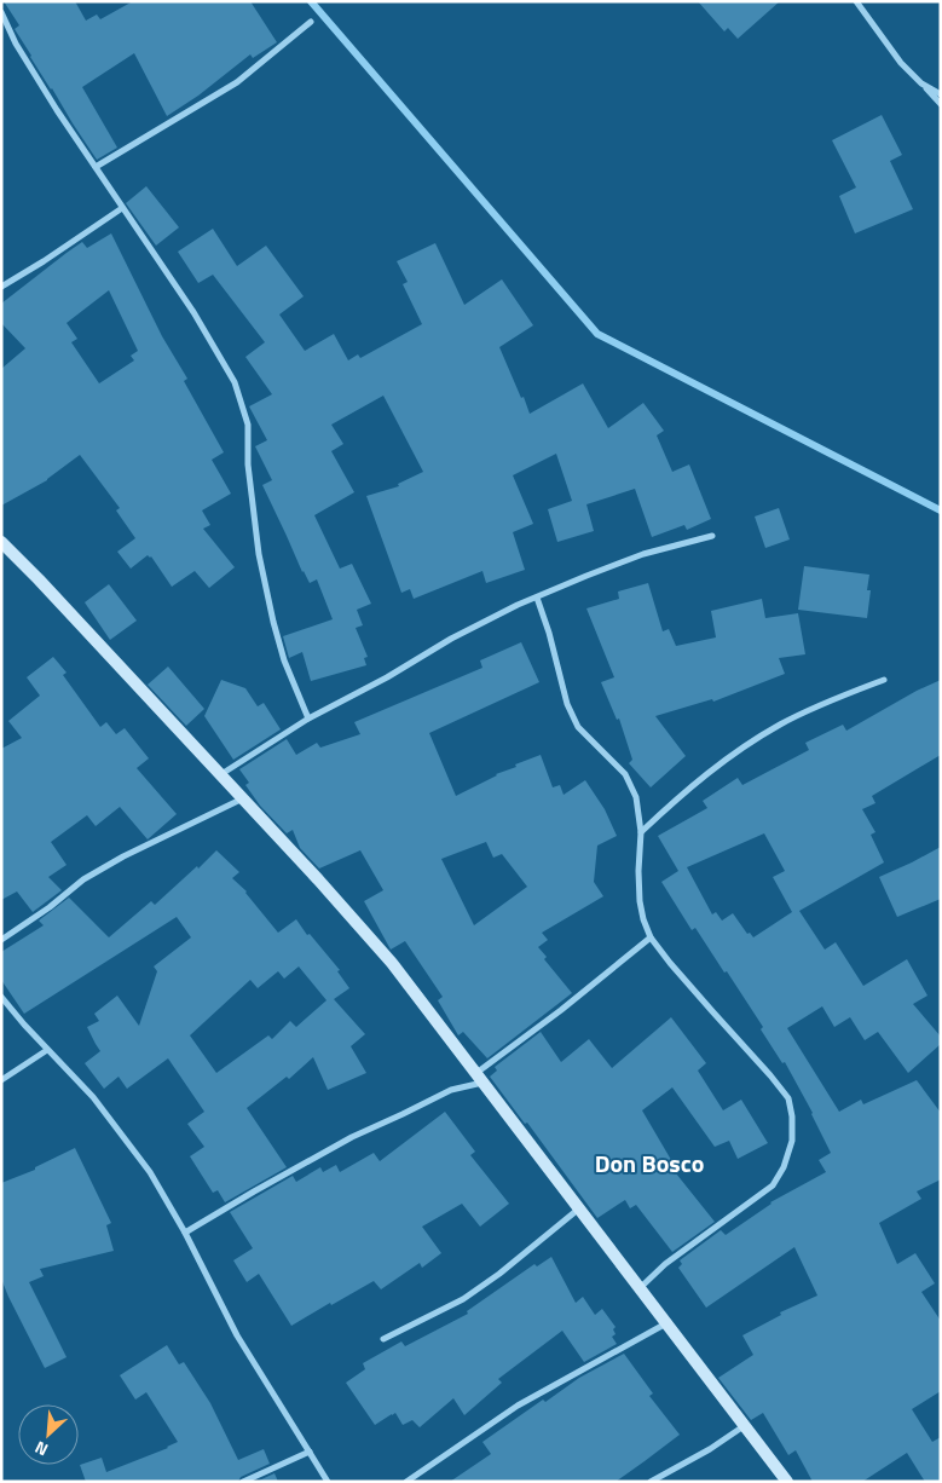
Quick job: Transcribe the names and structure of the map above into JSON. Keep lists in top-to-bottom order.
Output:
{
  "districts": ["Don Bosco"],
  "north": "bottom left"
}
